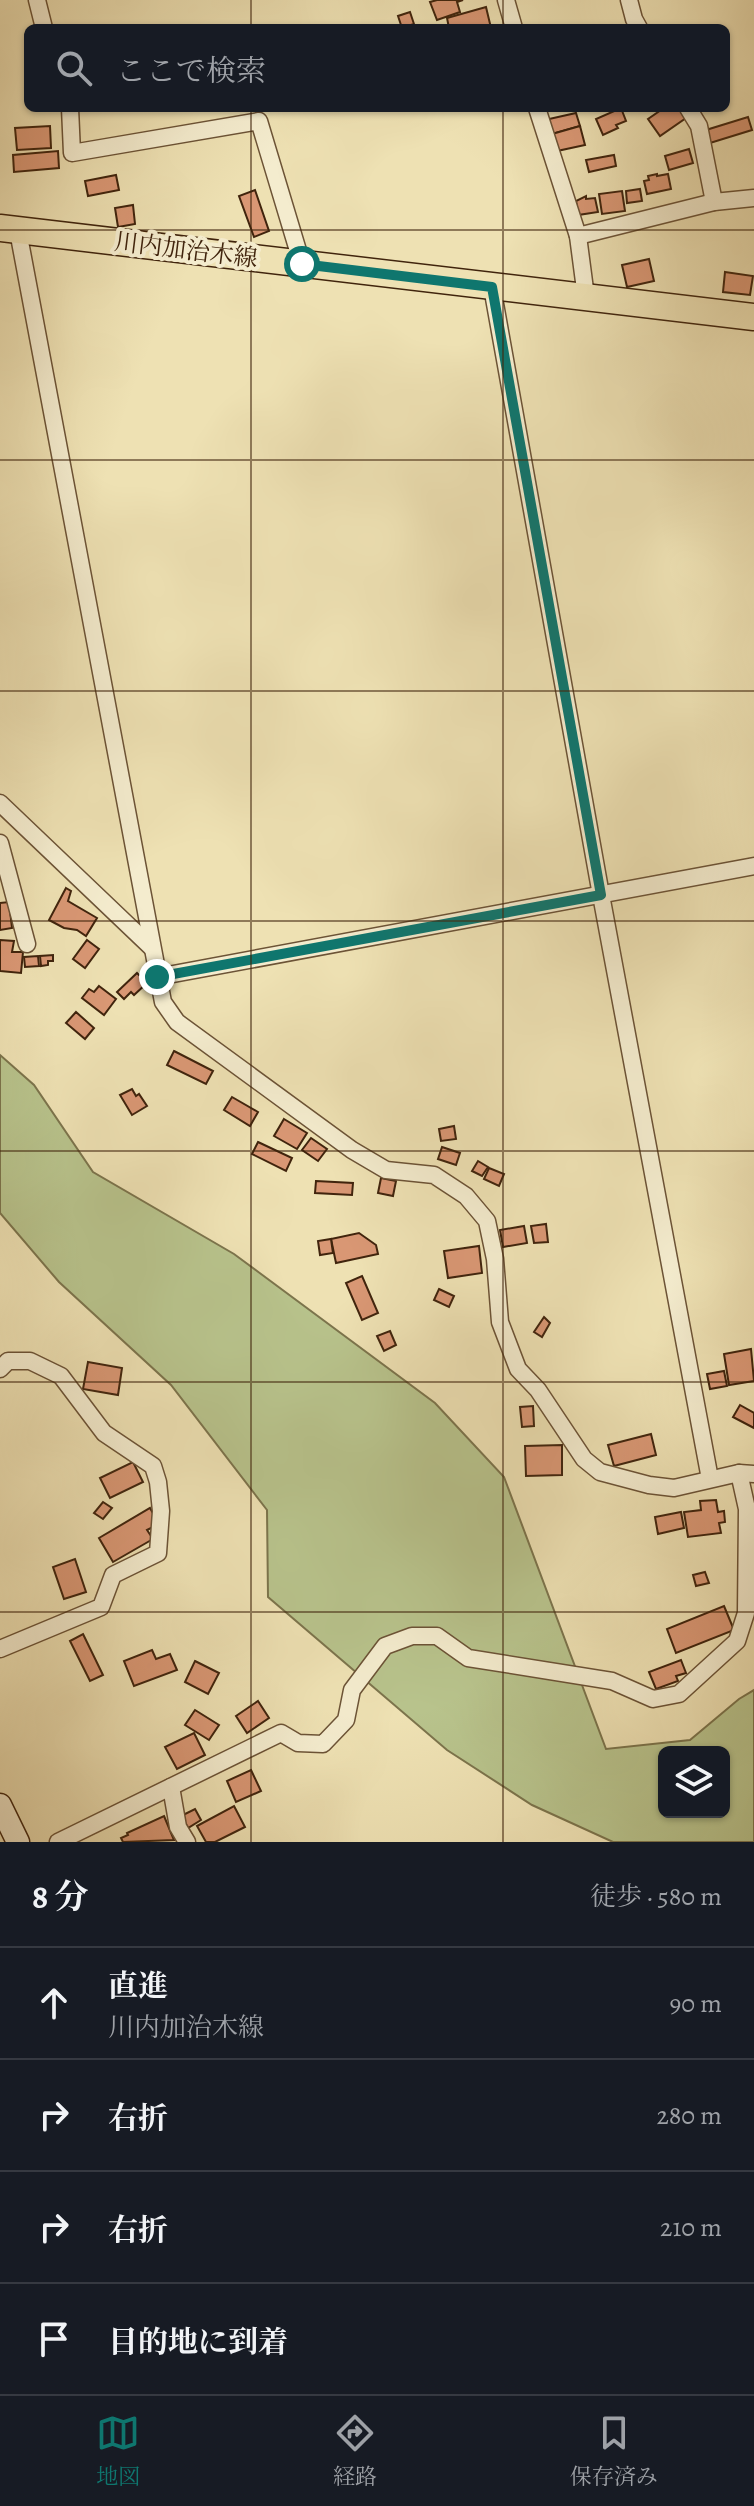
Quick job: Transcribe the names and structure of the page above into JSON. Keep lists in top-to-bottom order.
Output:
{
  "streets": {
    "main road": ["川内加治木線"]
  },
  "page": {
    "search": "ここで検索",
    "heading": ["8 分", "徒歩 · 580 m"],
    "list": [
      ["直進", "川内加治木線", "90 m"],
      ["右折", "280 m"],
      ["右折", "210 m"],
      "目的地に到着"
    ],
    "nav": ["地図", "経路", "保存済み"]
  }
}
